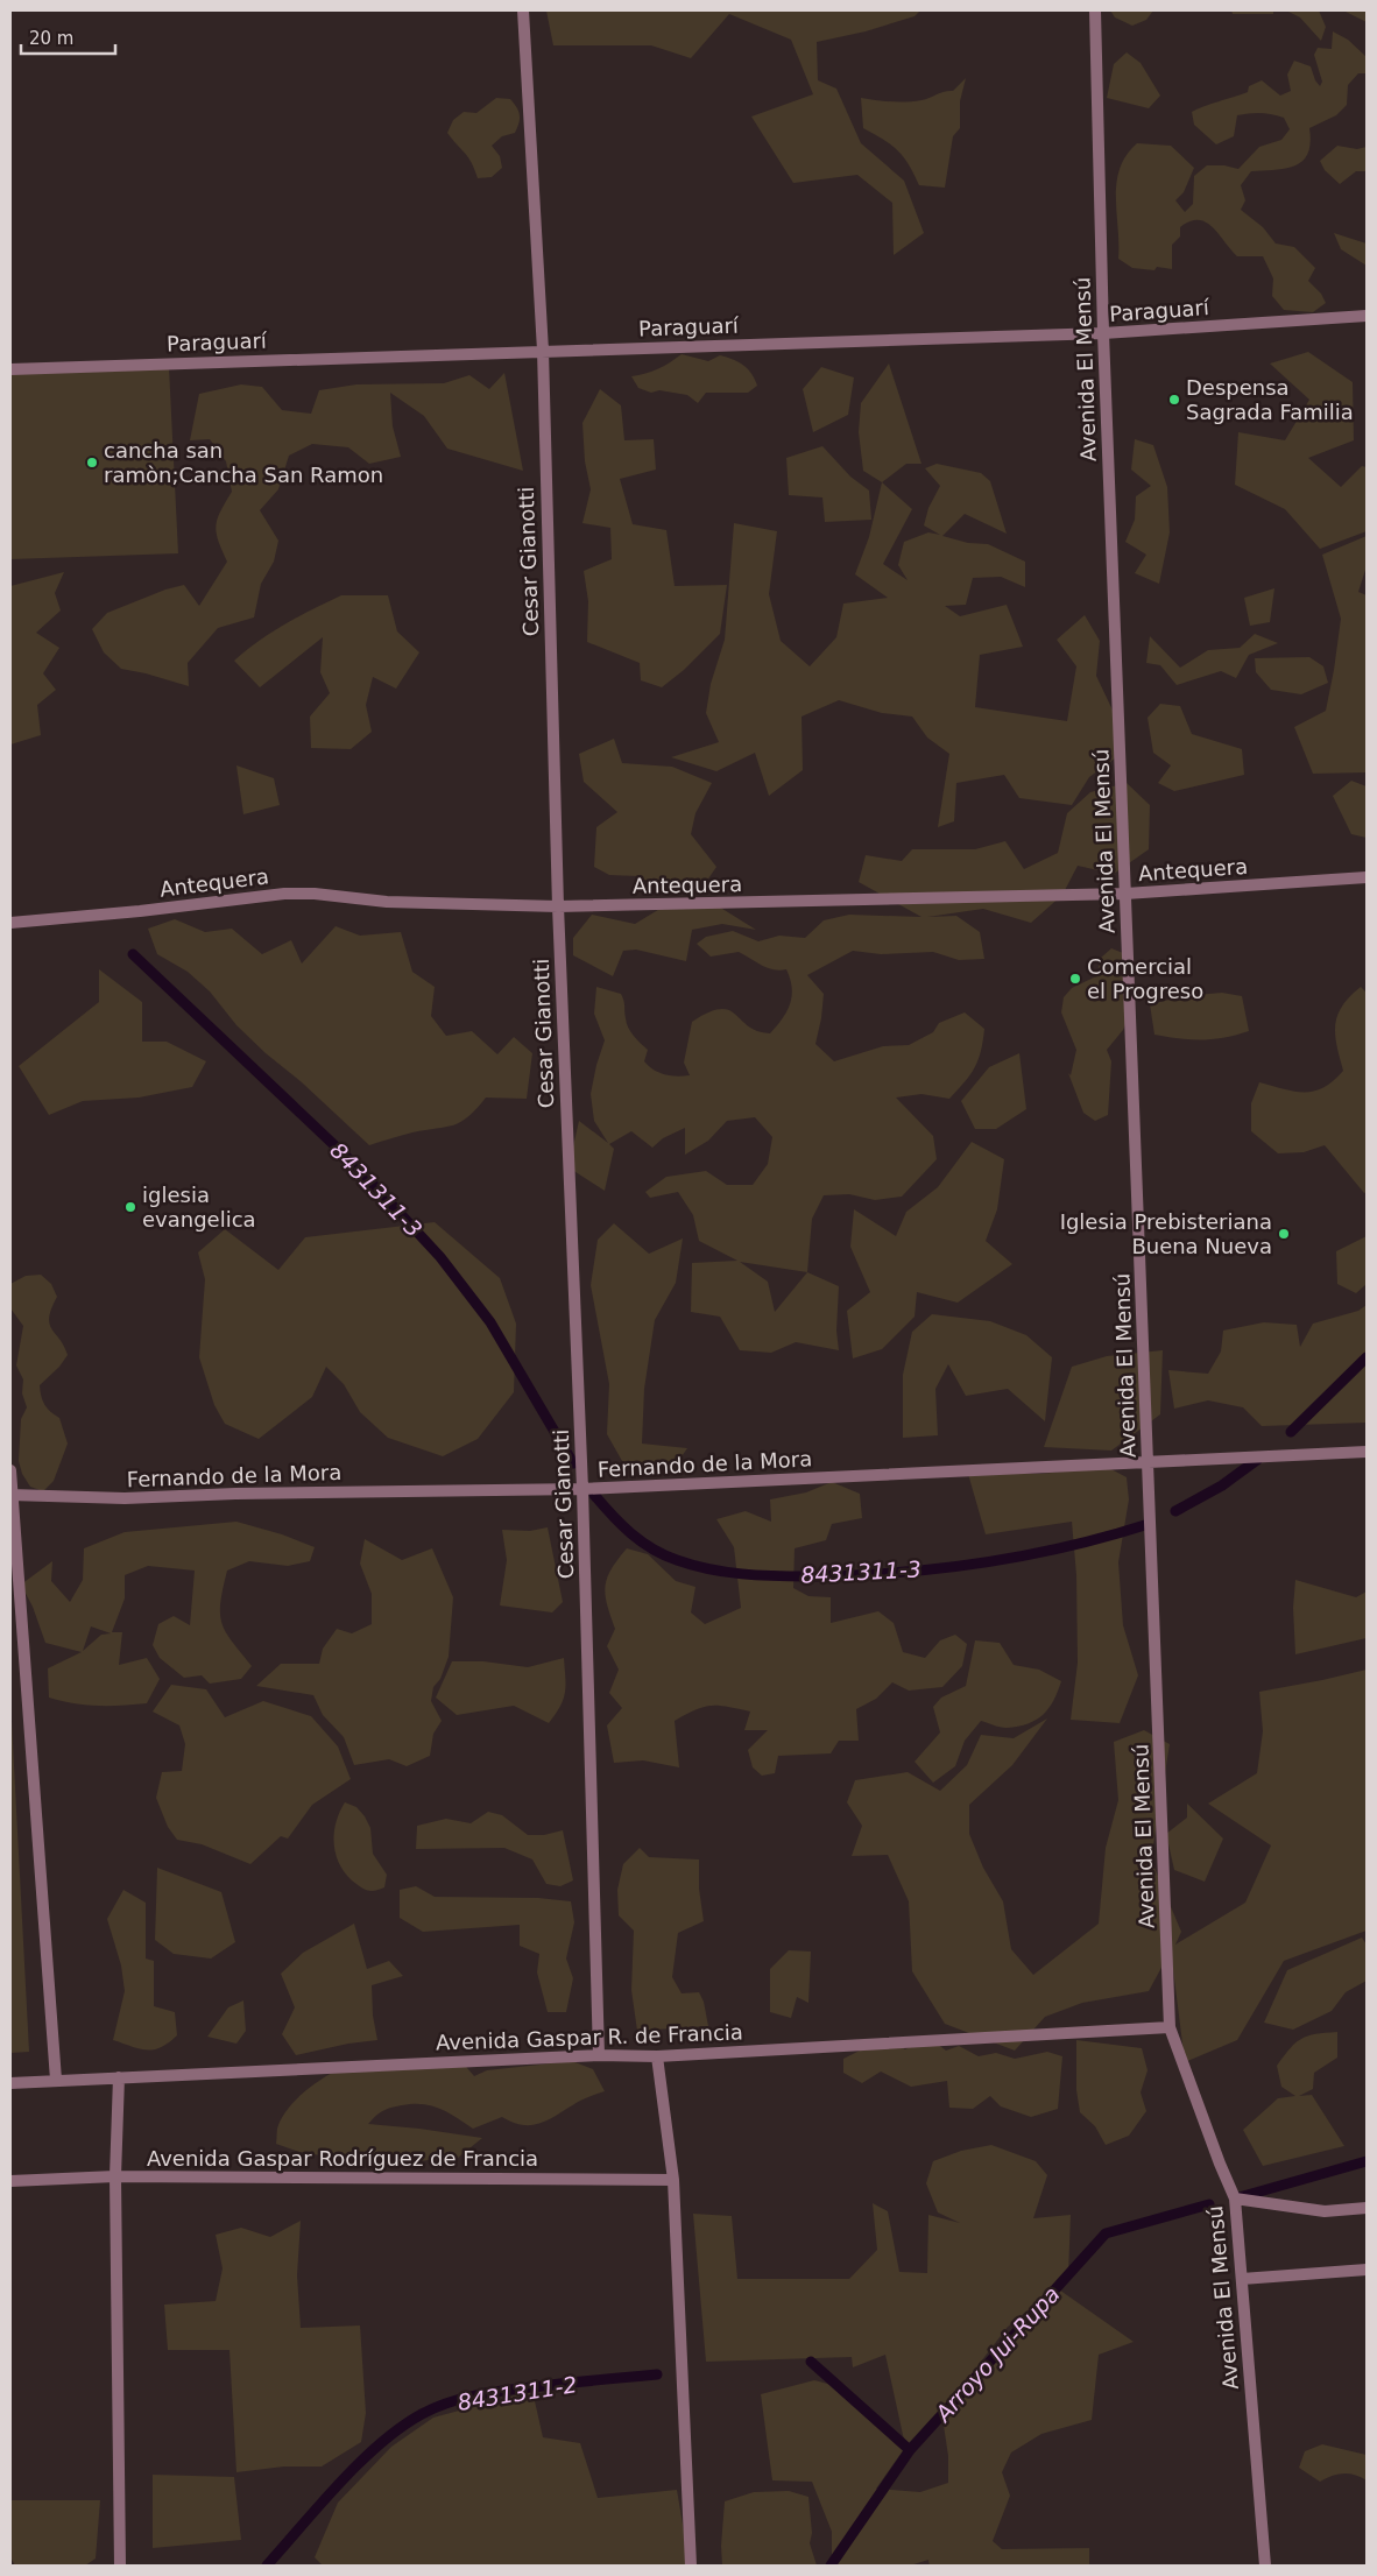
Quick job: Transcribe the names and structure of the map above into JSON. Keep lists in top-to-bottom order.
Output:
{
  "streets": {
    "street": [
      "Paraguarí",
      "Avenida El Mensú",
      "Cesar Gianotti",
      "Antequera",
      "Fernando de la Mora",
      "Avenida Gaspar R. de Francia",
      "Avenida Gaspar Rodríguez de Francia"
    ]
  },
  "crossings": [
    ["Paraguarí", "Avenida El Mensú"],
    ["Paraguarí", "Cesar Gianotti"],
    ["Avenida El Mensú", "Antequera"],
    ["Avenida El Mensú", "Fernando de la Mora"],
    ["Avenida El Mensú", "Avenida Gaspar R. de Francia"],
    ["Cesar Gianotti", "Antequera"],
    ["Cesar Gianotti", "Fernando de la Mora"],
    ["Cesar Gianotti", "Avenida Gaspar R. de Francia"]
  ],
  "water": ["8431311-3", "Arroyo Jui-Rupa", "8431311-2"],
  "places": [
    "Despensa Sagrada Familia",
    "cancha san ramòn;Cancha San Ramon",
    "Comercial el Progreso",
    "iglesia evangelica",
    "Iglesia Prebisteriana Buena Nueva"
  ],
  "scale_bar": "20 m"
}
